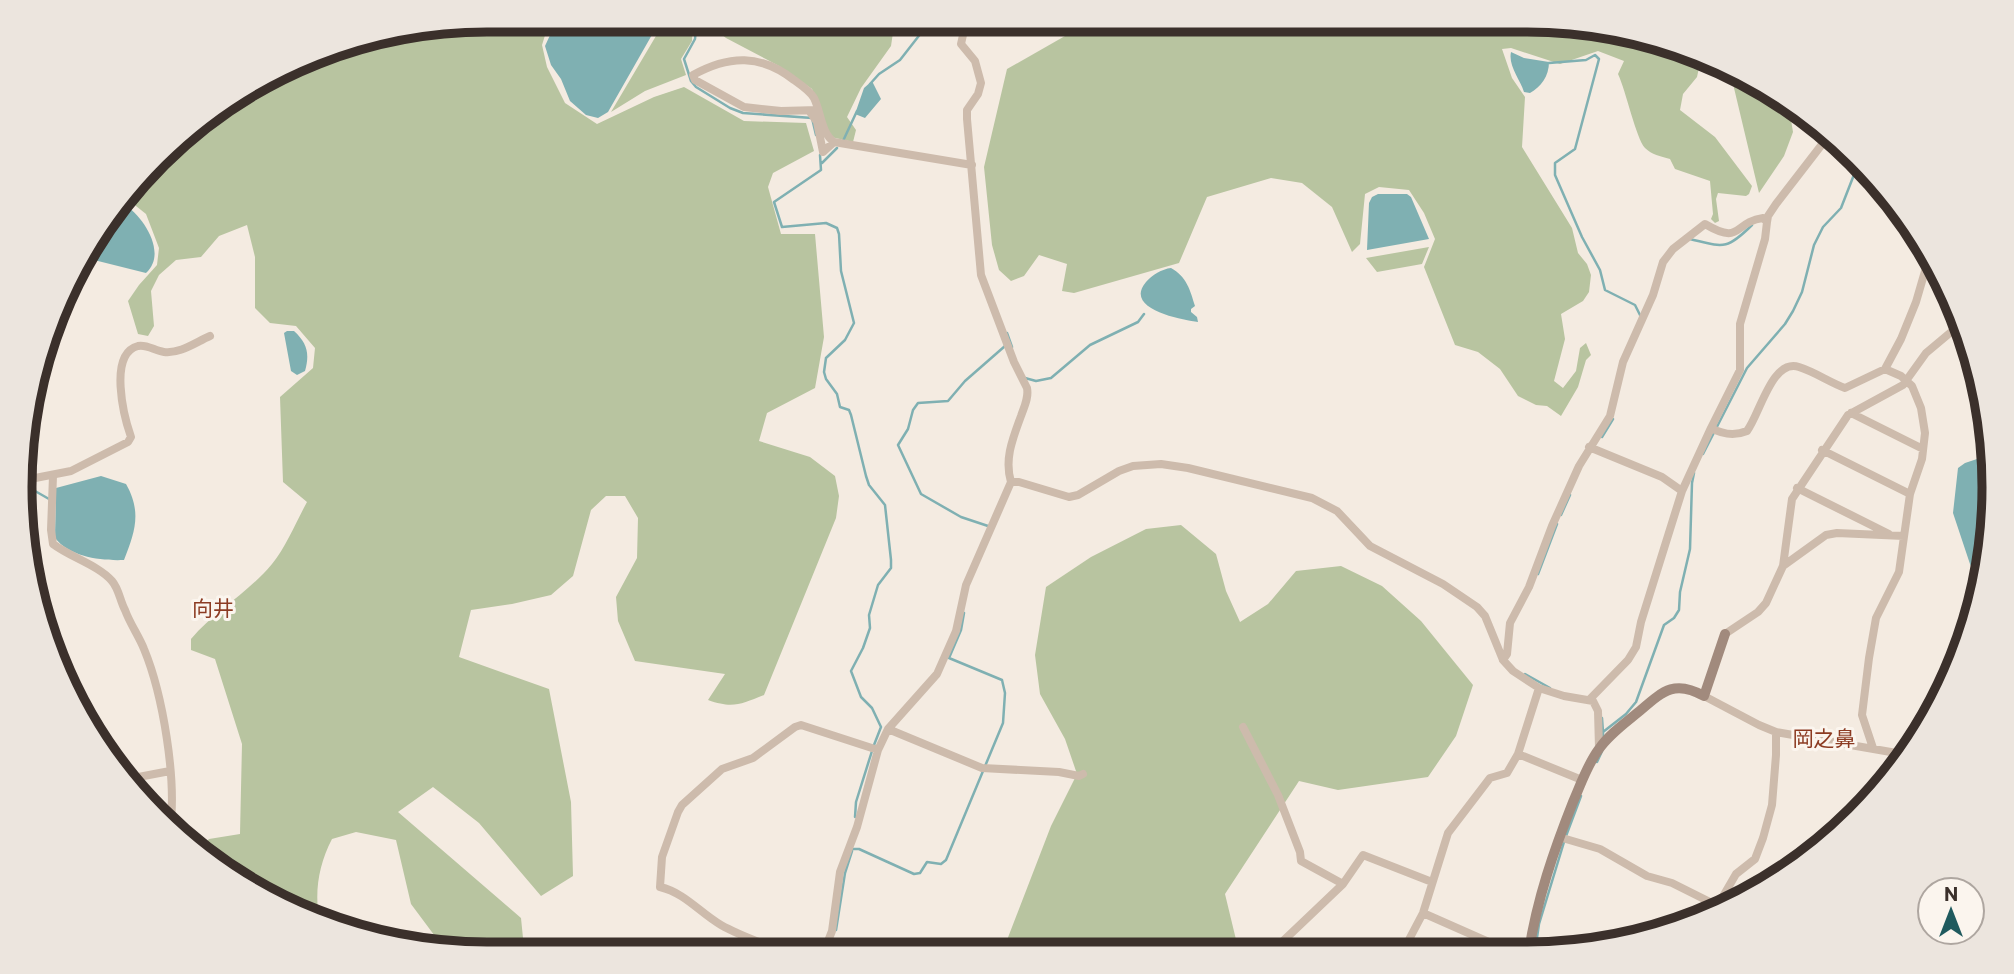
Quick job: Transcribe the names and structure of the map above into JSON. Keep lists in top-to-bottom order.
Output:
{
  "districts": ["向井", "岡之鼻"],
  "north": "top"
}
